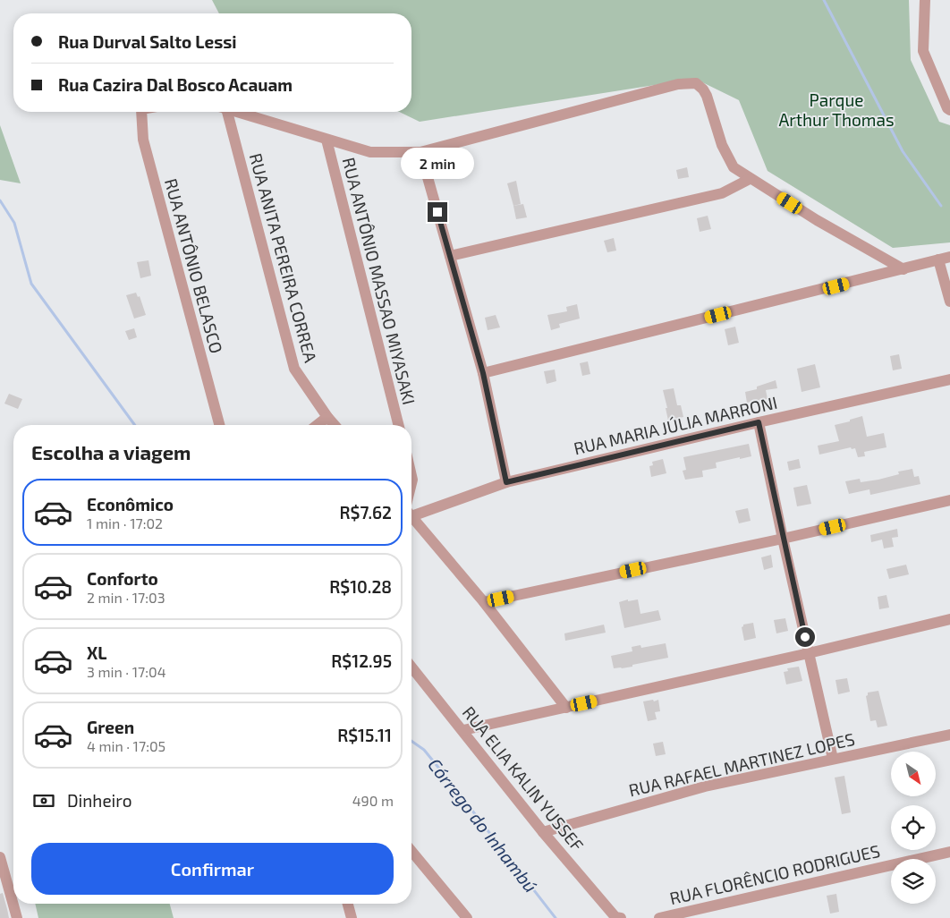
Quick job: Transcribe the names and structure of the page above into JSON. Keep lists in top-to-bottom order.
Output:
{
  "streets": {
    "street": [
      "RUA ANITA PEREIRA CORREA",
      "RUA ANTÔNIO BELASCO",
      "RUA ANTÔNIO MASSAO MIYASAKI",
      "RUA MARIA JÚLIA MARRONI",
      "RUA RAFAEL MARTINEZ LOPES",
      "RUA ELIA KALIN YUSSEF",
      "RUA FLORÊNCIO RODRIGUES"
    ]
  },
  "crossings": [
    ["RUA RAFAEL MARTINEZ LOPES", "RUA ELIA KALIN YUSSEF"]
  ],
  "water": ["Córrego do Inhambú"],
  "parks": ["Parque Arthur Thomas"],
  "north": "bottom right",
  "page": {
    "banner": ["Rua Durval Salto Lessi", "Rua Cazira Dal Bosco Acauam"],
    "bubble": "2 min",
    "heading": "Escolha a viagem",
    "list": [
      {
        "name": "Econômico",
        "note": "1 min · 17:02",
        "value": "R$7.62"
      },
      {
        "name": "Conforto",
        "note": "2 min · 17:03",
        "value": "R$10.28"
      },
      {
        "name": "XL",
        "note": "3 min · 17:04",
        "value": "R$12.95"
      },
      {
        "name": "Green",
        "note": "4 min · 17:05",
        "value": "R$15.11"
      }
    ],
    "pay": ["Dinheiro", "490 m"],
    "buttons": "Confirmar"
  }
}
